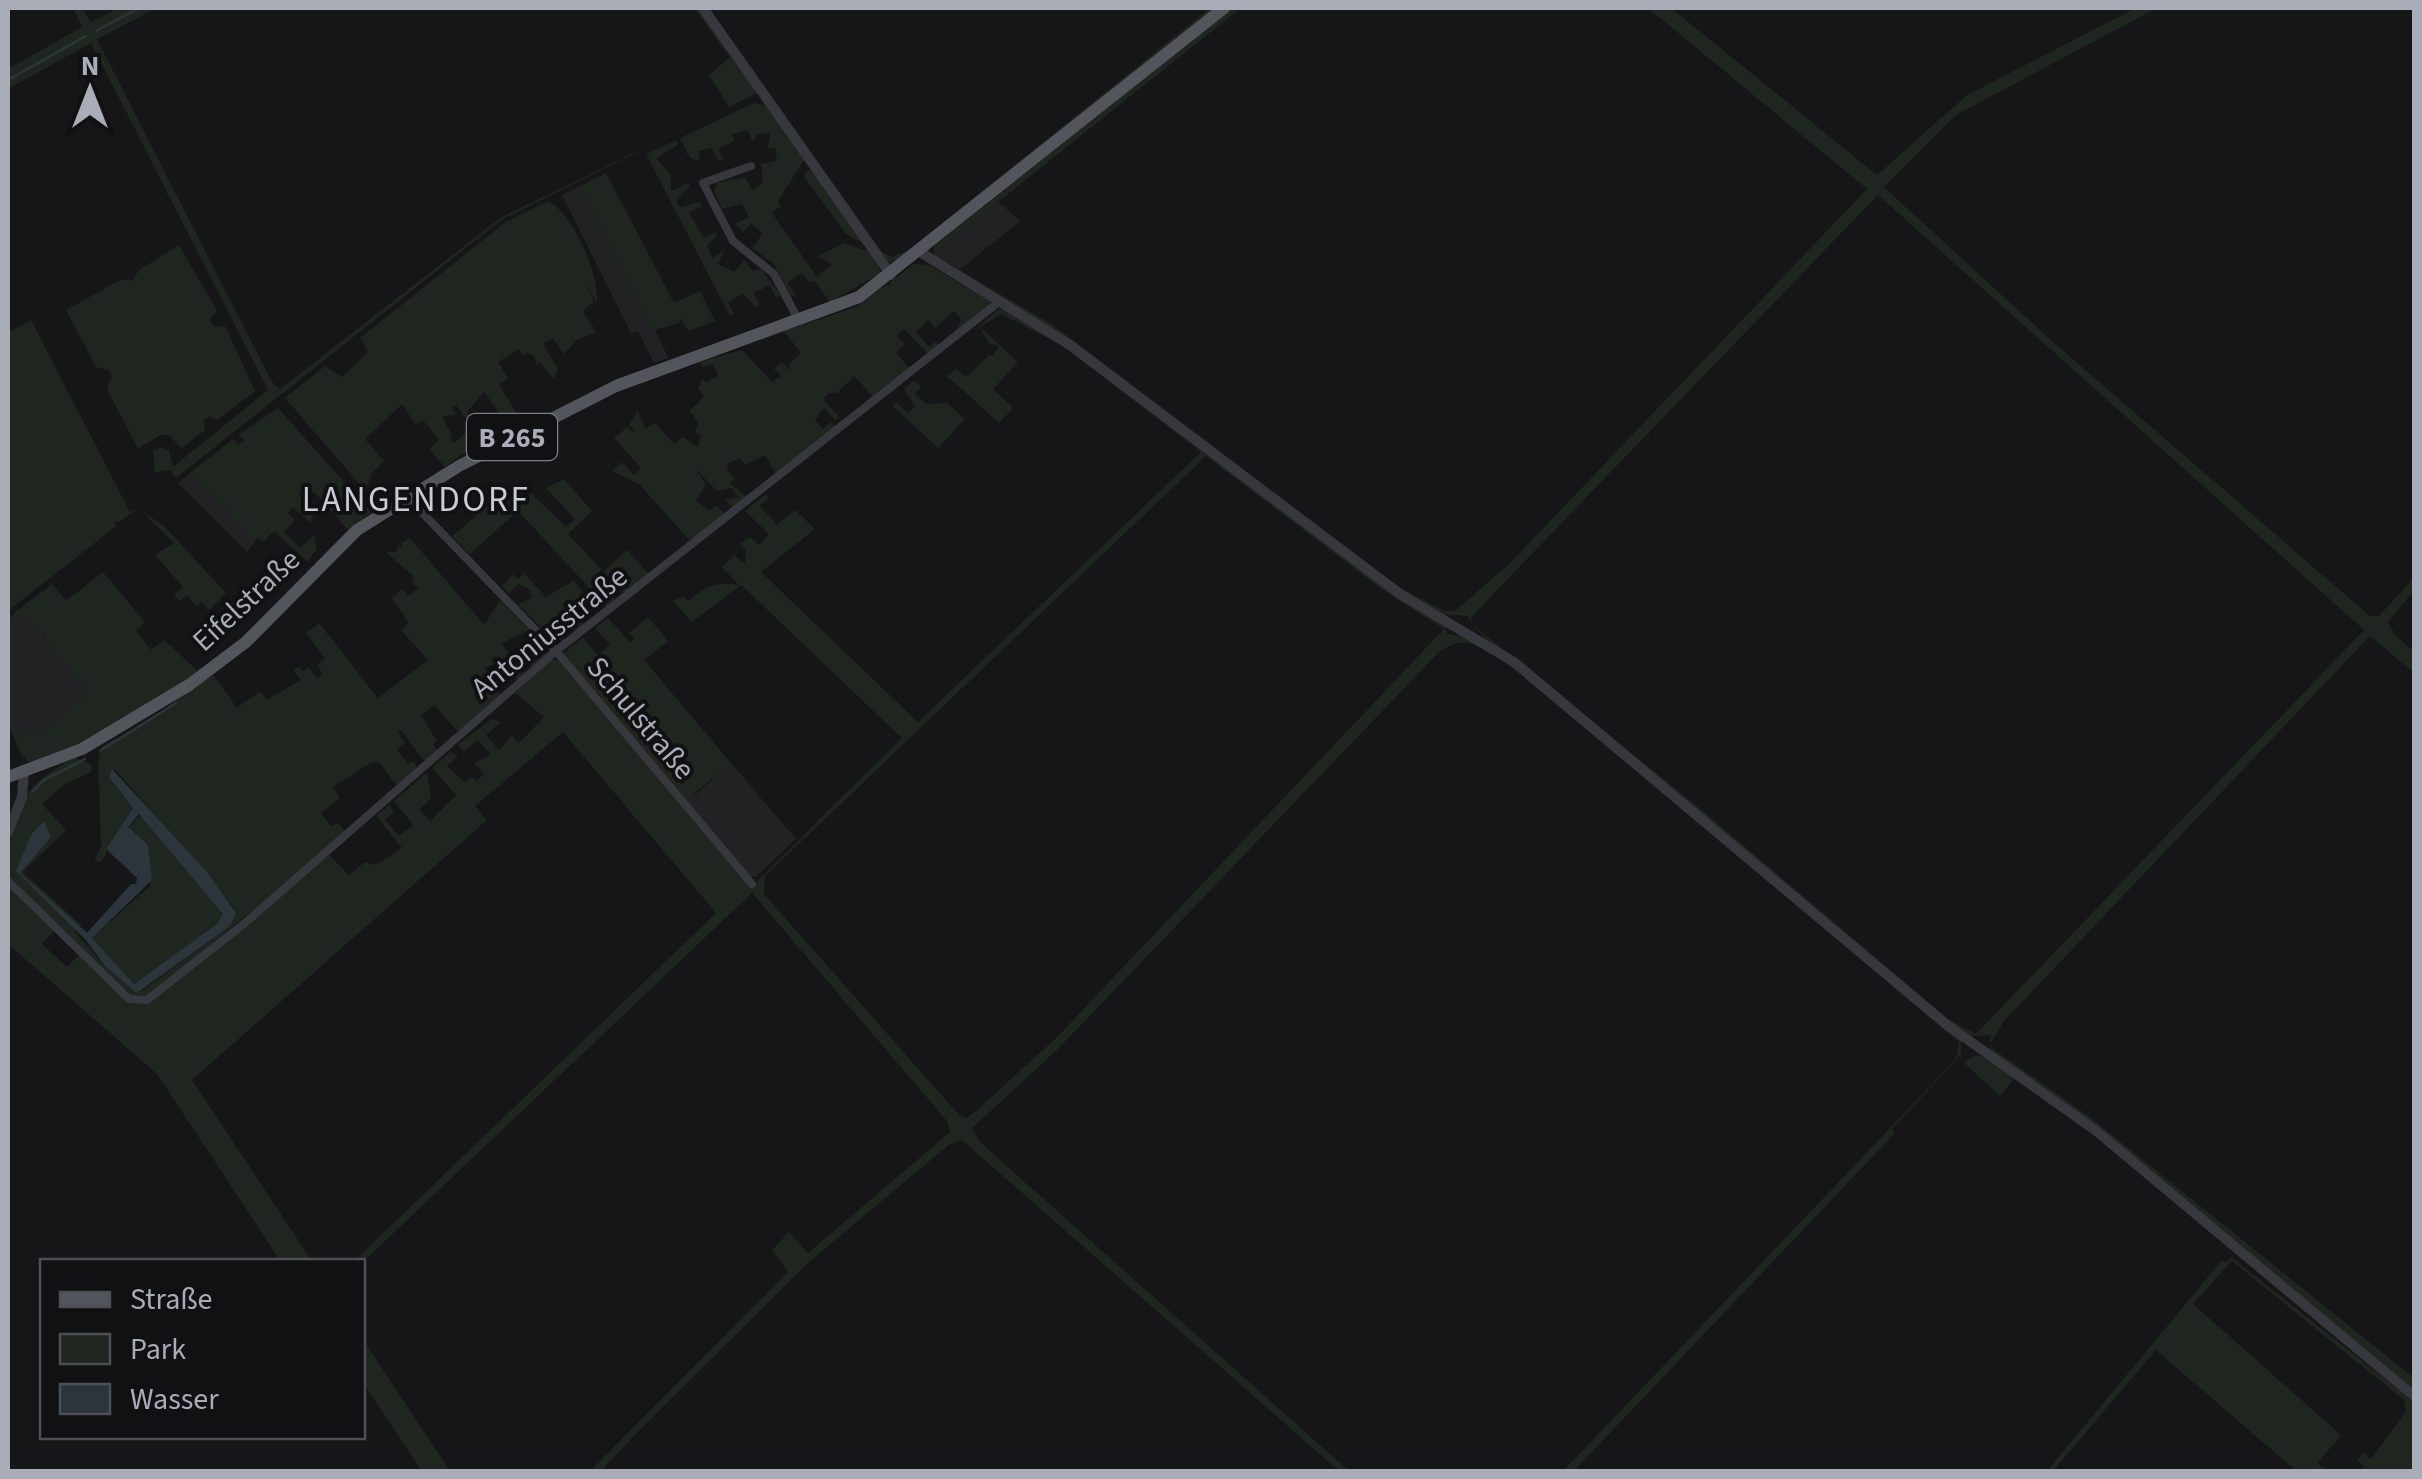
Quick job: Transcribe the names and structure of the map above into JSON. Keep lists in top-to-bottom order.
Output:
{
  "streets": {
    "main road": ["B 265", "Eifelstraße"],
    "street": ["Antoniusstraße", "Schulstraße"]
  },
  "crossings": [
    ["B 265", "Eifelstraße"],
    ["Eifelstraße", "Schulstraße"],
    ["Antoniusstraße", "Schulstraße"]
  ],
  "districts": ["LANGENDORF"],
  "legend": ["Straße", "Park", "Wasser"],
  "north": "top"
}
